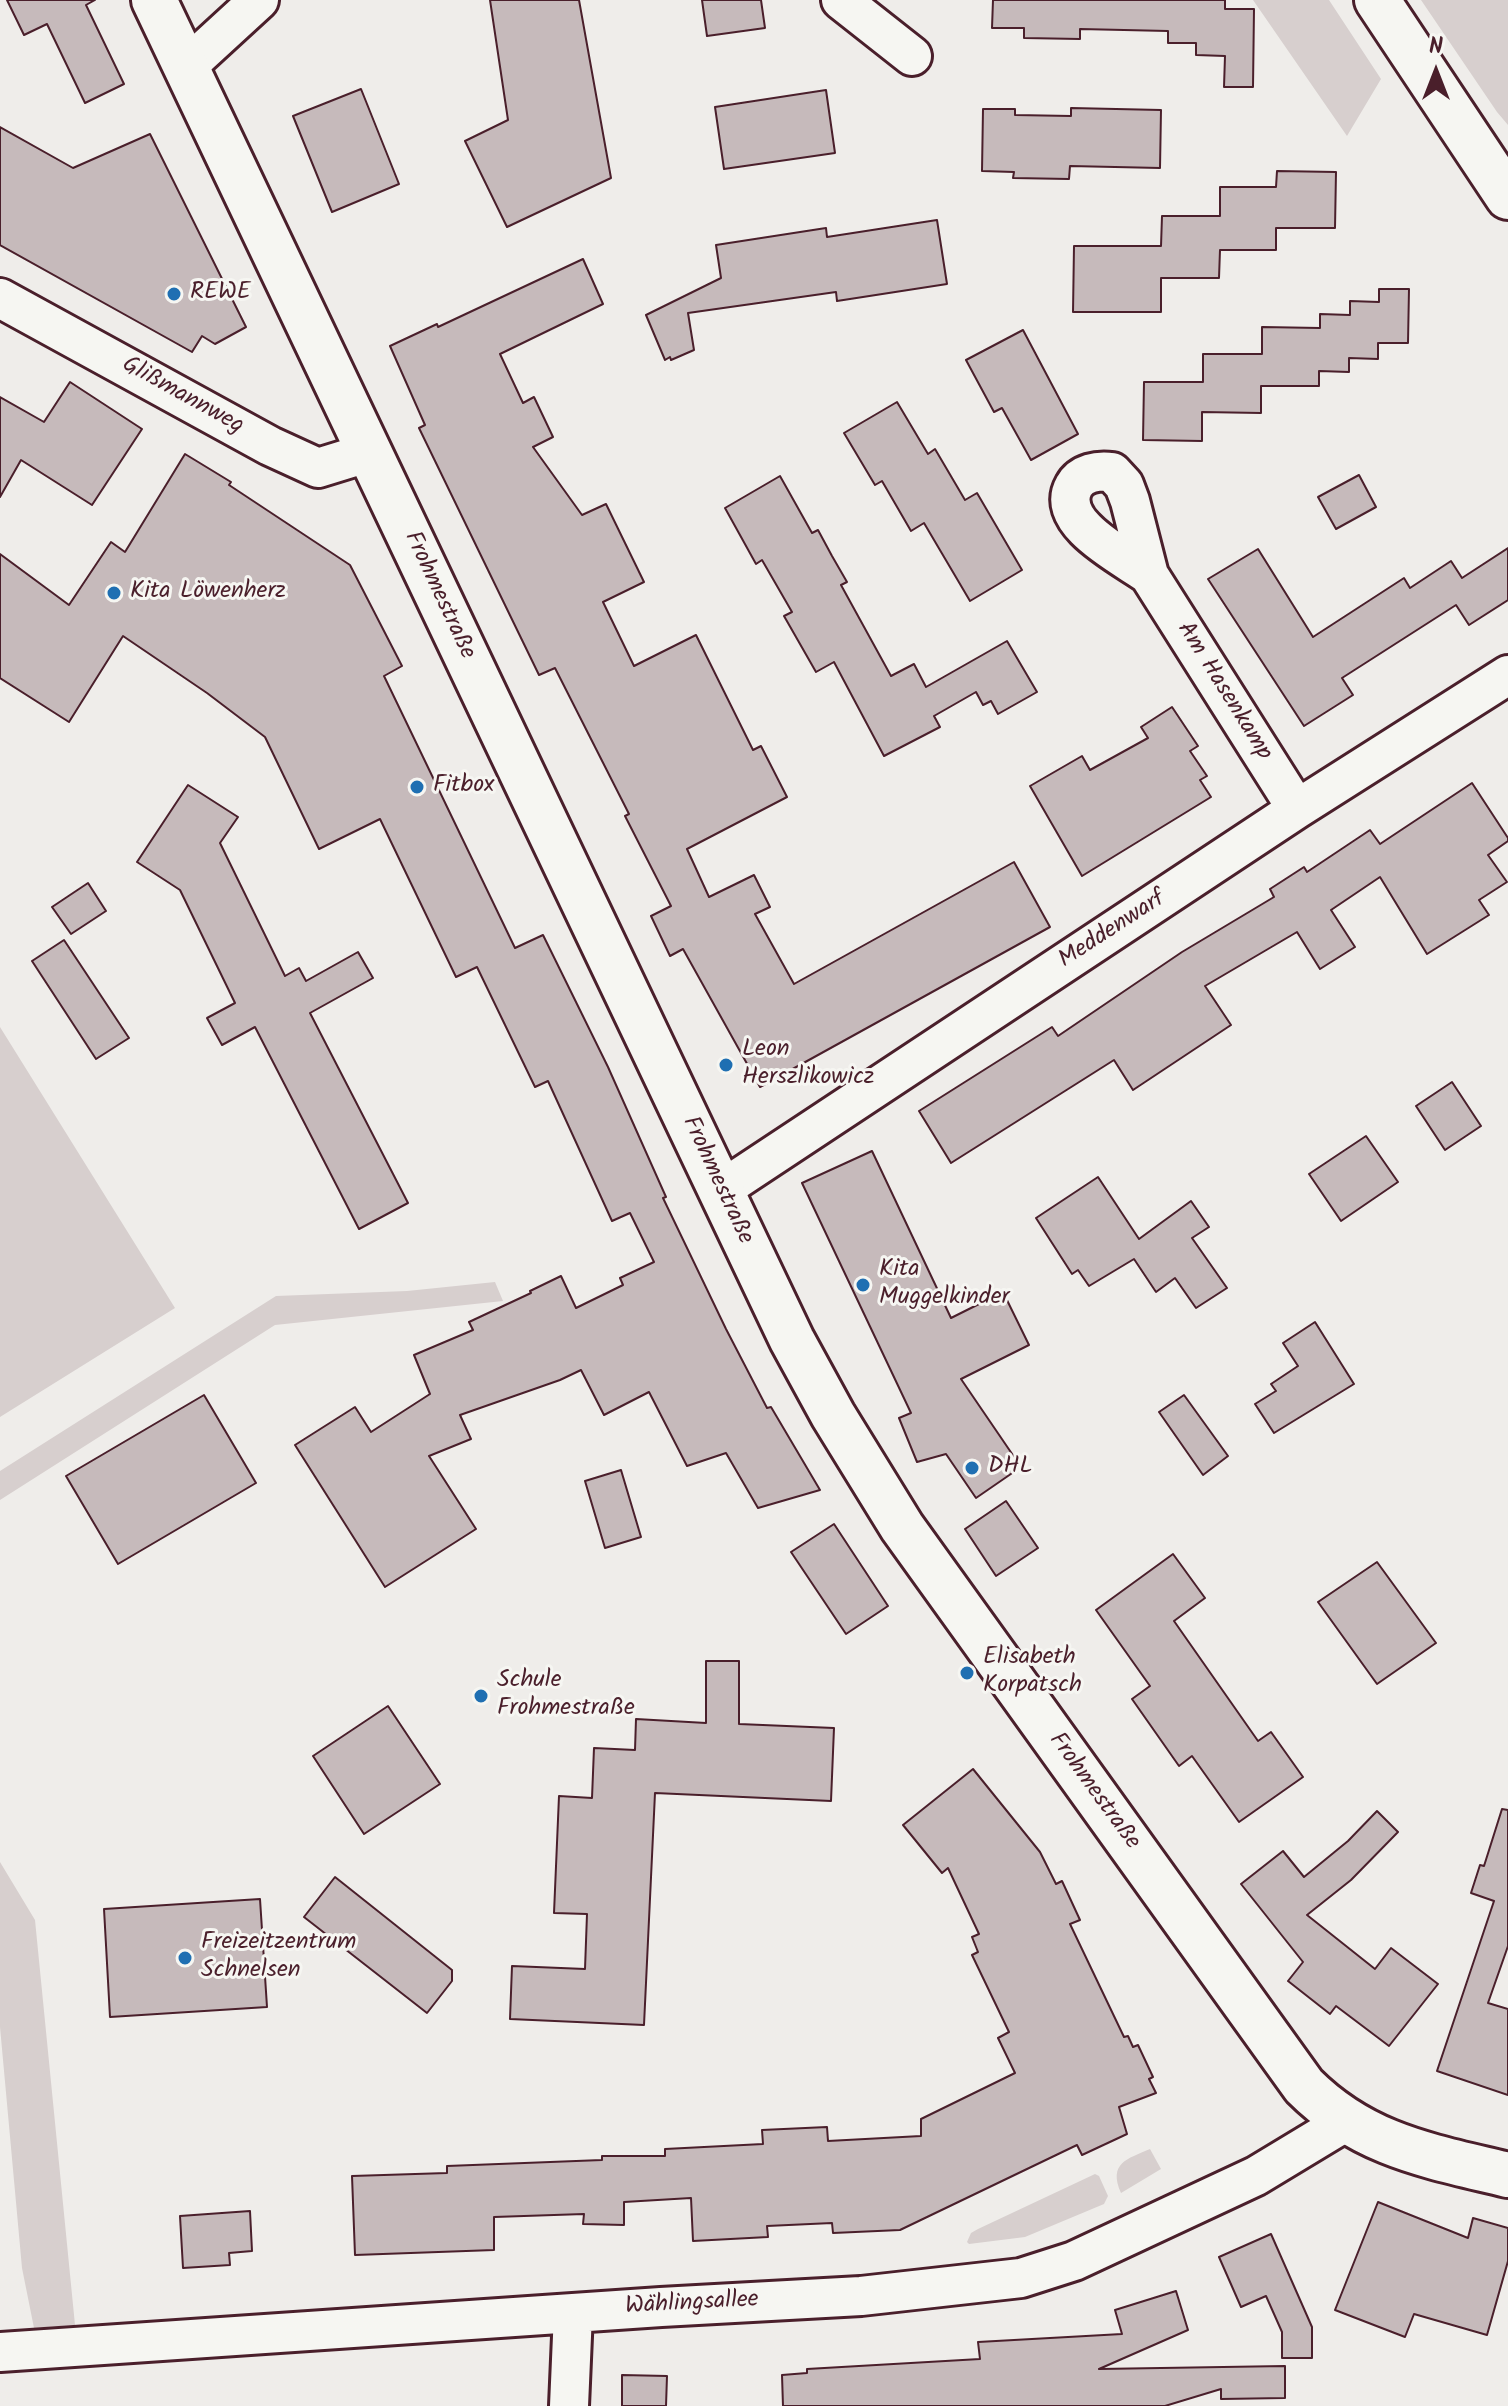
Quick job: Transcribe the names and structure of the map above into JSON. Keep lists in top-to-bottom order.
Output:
{
  "streets": {
    "street": [
      "Glißmannweg",
      "Frohmestraße",
      "Am Hasenkamp",
      "Meddenwarf",
      "Wählingsallee"
    ]
  },
  "crossings": [
    ["Glißmannweg", "Frohmestraße"],
    ["Frohmestraße", "Meddenwarf"],
    ["Frohmestraße", "Wählingsallee"],
    ["Am Hasenkamp", "Meddenwarf"]
  ],
  "places": [
    "REWE",
    "Kita Löwenherz",
    "Fitbox",
    "Leon Herszlikowicz",
    "Kita Muggelkinder",
    "DHL",
    "Elisabeth Korpatsch",
    "Schule Frohmestraße",
    "Freizeitzentrum Schnelsen"
  ],
  "north": "top"
}
